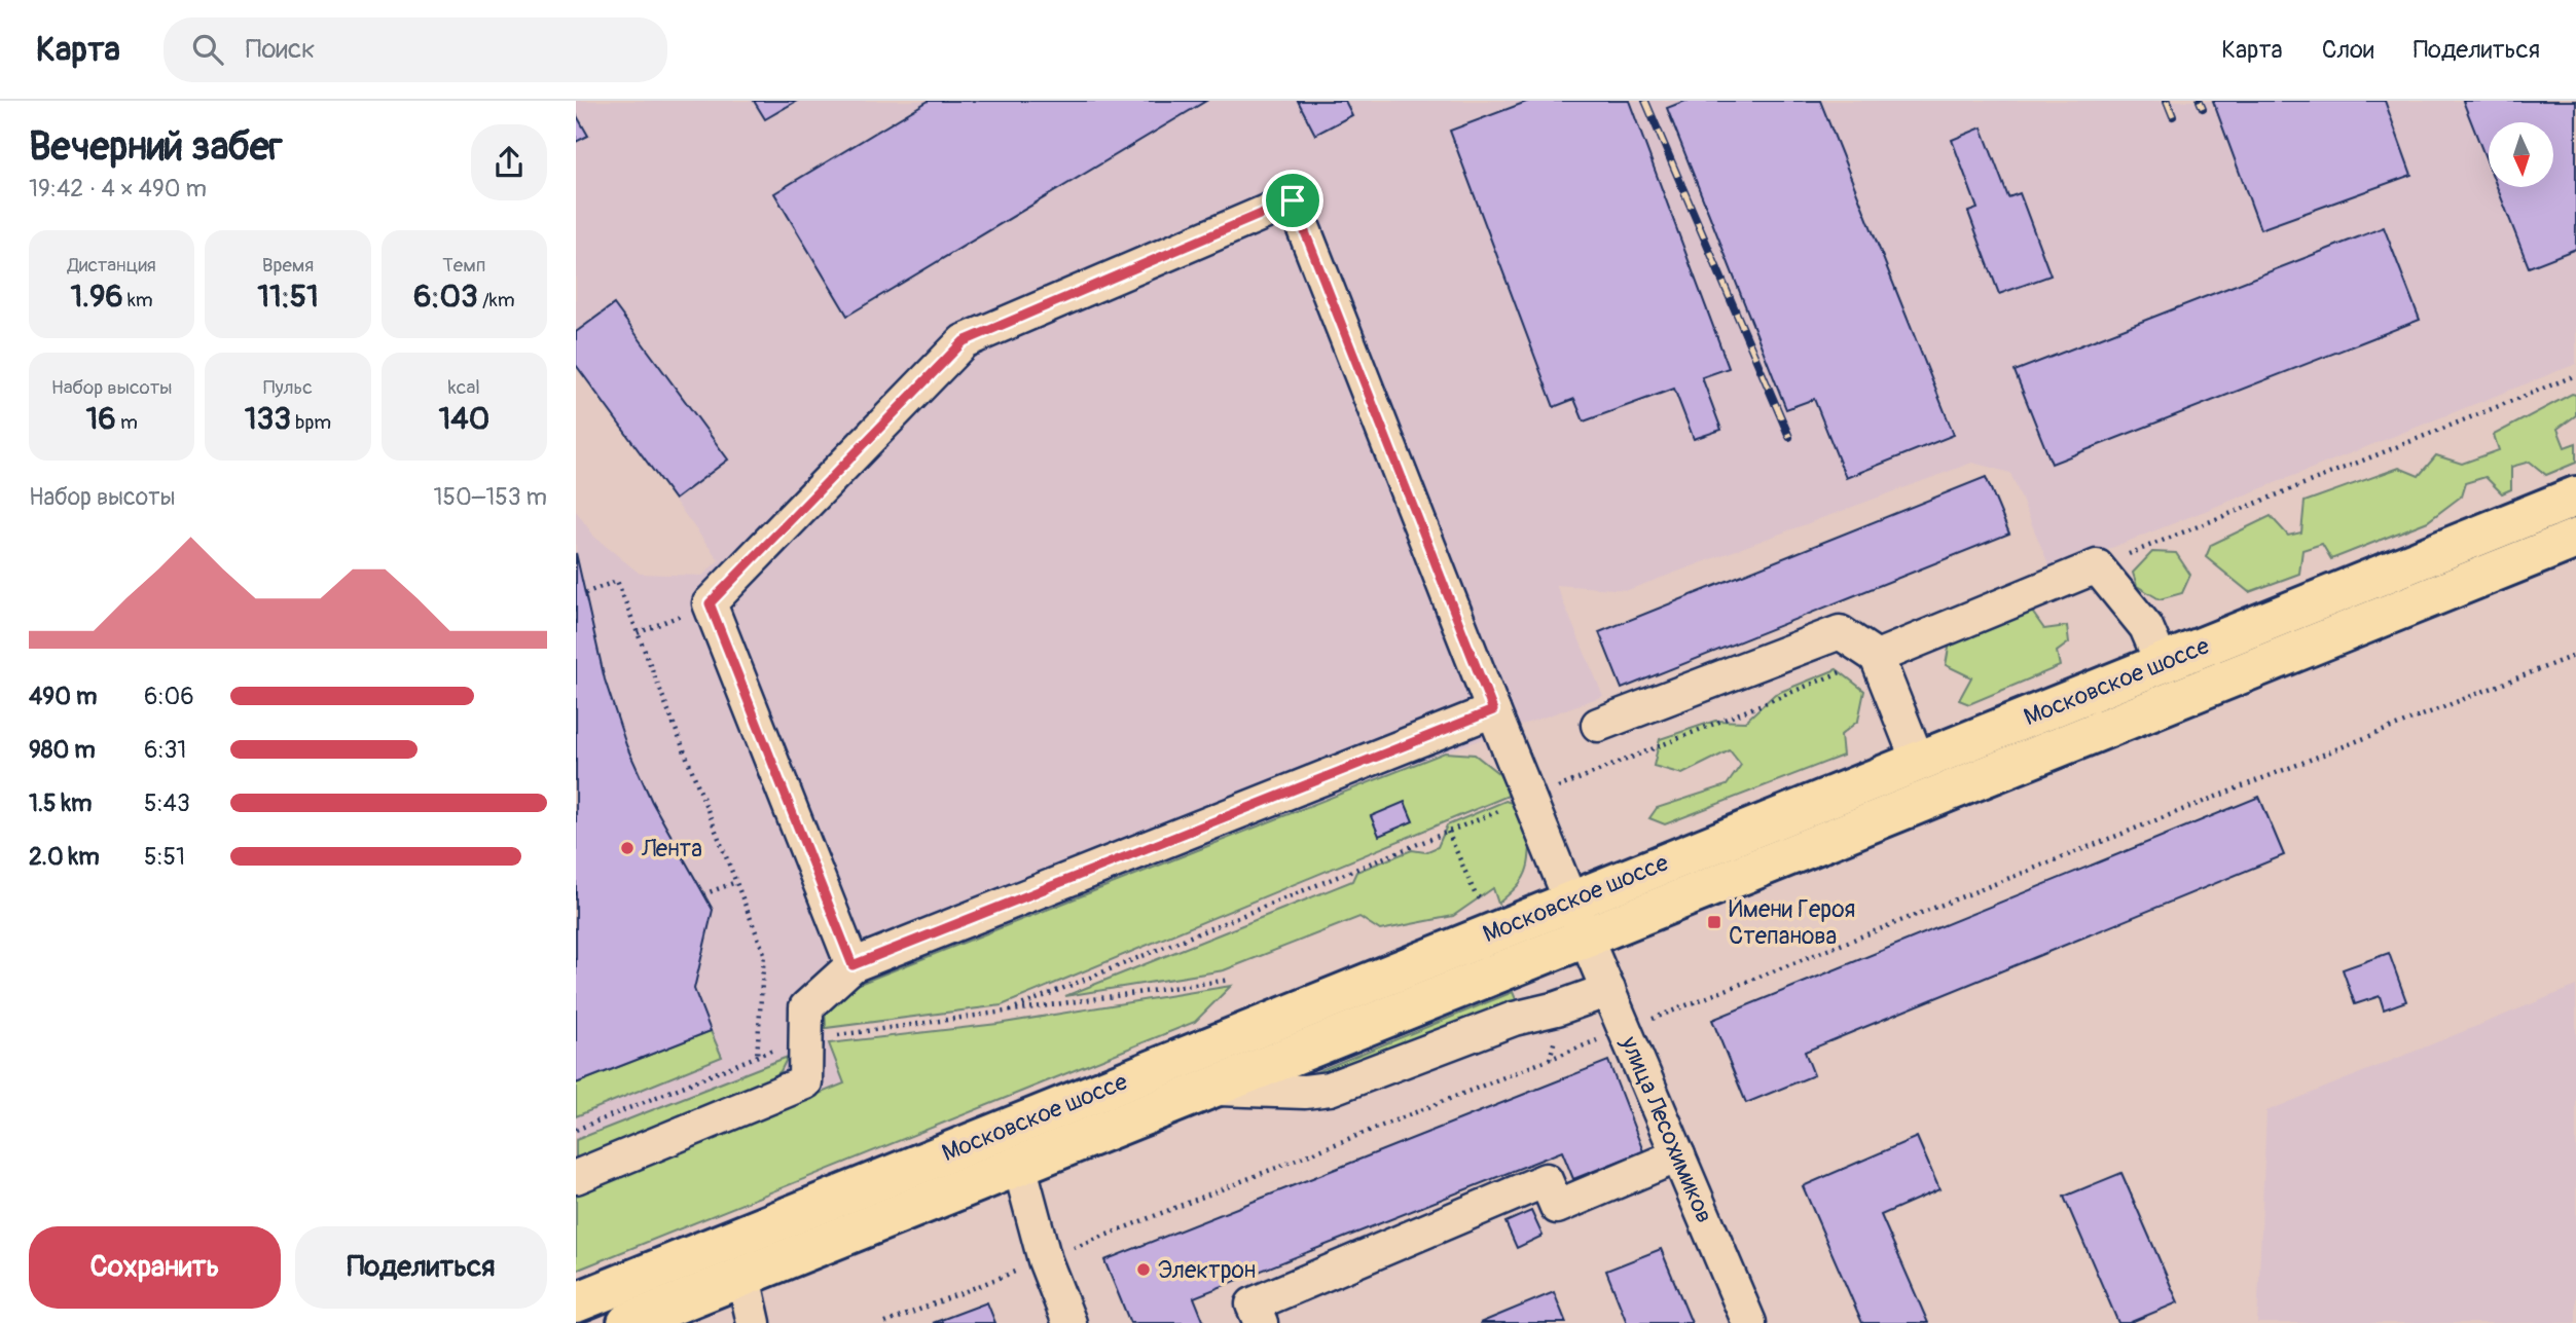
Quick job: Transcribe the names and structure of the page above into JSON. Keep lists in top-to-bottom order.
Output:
{
  "streets": {
    "main road": ["Московское шоссе"],
    "street": ["улица Лесохимиков"]
  },
  "crossings": [
    ["Московское шоссе", "улица Лесохимиков"]
  ],
  "places": {
    "other": ["Лента", "Электрон"],
    "transit": ["Имени Героя Степанова"]
  },
  "north": "bottom",
  "page": {
    "header": "Карта",
    "search": "Поиск",
    "nav": ["Карта", "Слои", "Поделиться"],
    "heading": ["Вечерний забег", "19:42 · 4 × 490 m"],
    "stats": [
      ["Дистанция", "1.96 km"],
      ["Время", "11:51"],
      ["Темп", "6:03 /km"],
      ["Набор высоты", "16 m"],
      ["Пульс", "133 bpm"],
      ["kcal", "140"]
    ],
    "chart": ["Набор высоты", "150–153 m"],
    "list": [
      {
        "name": "490 m",
        "note": "6:06"
      },
      {
        "name": "980 m",
        "note": "6:31"
      },
      {
        "name": "1.5 km",
        "note": "5:43"
      },
      {
        "name": "2.0 km",
        "note": "5:51"
      }
    ],
    "buttons": ["Сохранить", "Поделиться"]
  }
}
